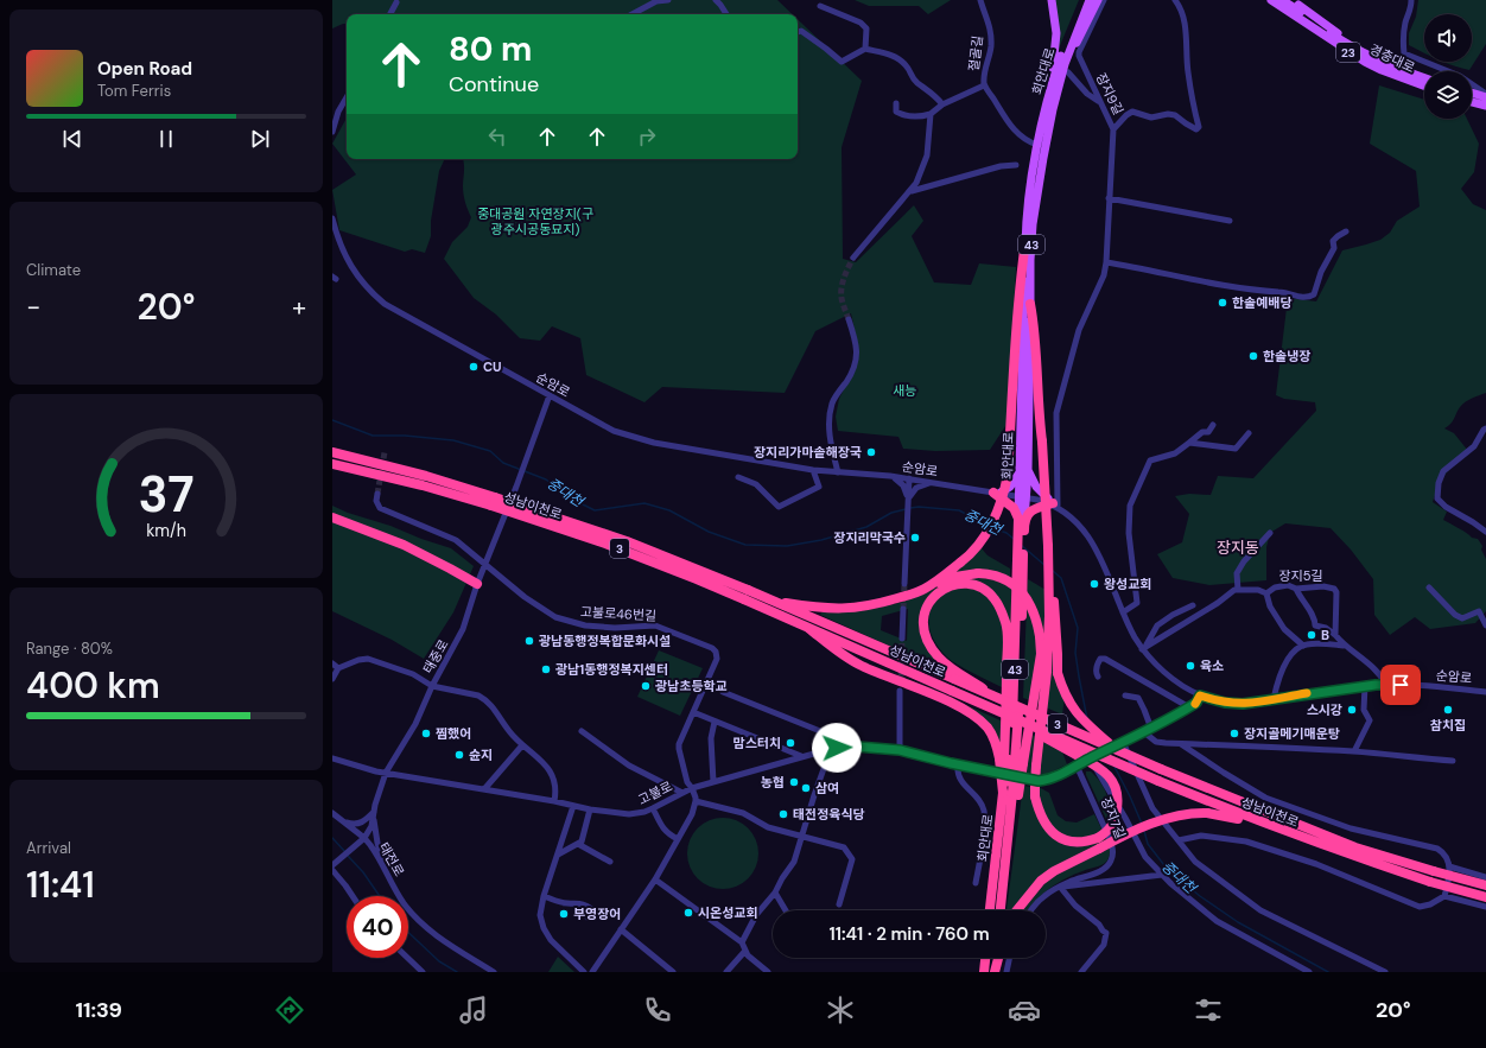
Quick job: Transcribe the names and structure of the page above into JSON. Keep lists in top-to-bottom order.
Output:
{
  "streets": {
    "highway": [
      "회안대로",
      "43",
      "성남이천로",
      "3"
    ],
    "main road": ["23", "경충대로"],
    "street": [
      "절골길",
      "장지9길",
      "순암로",
      "장지5길",
      "고불로46번길",
      "태중로",
      "고불로",
      "장지7길",
      "태전로"
    ]
  },
  "crossings": [
    ["절골길", "회안대로"],
    ["회안대로", "43"],
    ["회안대로", "순암로"],
    ["장지9길", "순암로"],
    ["순암로", "태중로"],
    ["고불로46번길", "태중로"],
    ["고불로46번길", "고불로"],
    ["태중로", "고불로"],
    ["태중로", "태전로"],
    ["고불로", "장지7길"]
  ],
  "districts": ["장지동"],
  "water": ["중대천"],
  "parks": ["중대공원 자연장지(구 광주시공동묘지)", "새능"],
  "places": [
    "한솔예배당",
    "한솔냉장",
    "CU",
    "장지리가마솥해장국",
    "장지리막국수",
    "왕성교회",
    "B",
    "광남동행정복합문화시설",
    "육소",
    "광남1동행정복지센터",
    "광남초등학교",
    "스시강",
    "참치집",
    "찜했어",
    "장지골메기매운탕",
    "맘스터치",
    "슌지",
    "농협",
    "삼여",
    "태전정육식당",
    "시온성교회",
    "부영장어"
  ],
  "page": {
    "turn": ["80 m", "Continue"],
    "song": ["Open Road", "Tom Ferris"],
    "tile": [
      "Climate",
      ["Range · 80%", "400 km"],
      ["Arrival", "11:41"]
    ],
    "heat": ["−", "20°", "+"],
    "limit": "40",
    "trip": "11:41 · 2 min · 760 m",
    "tabs": ["11:39", "20°"],
    "gauge": ["37", "km/h"]
  }
}
